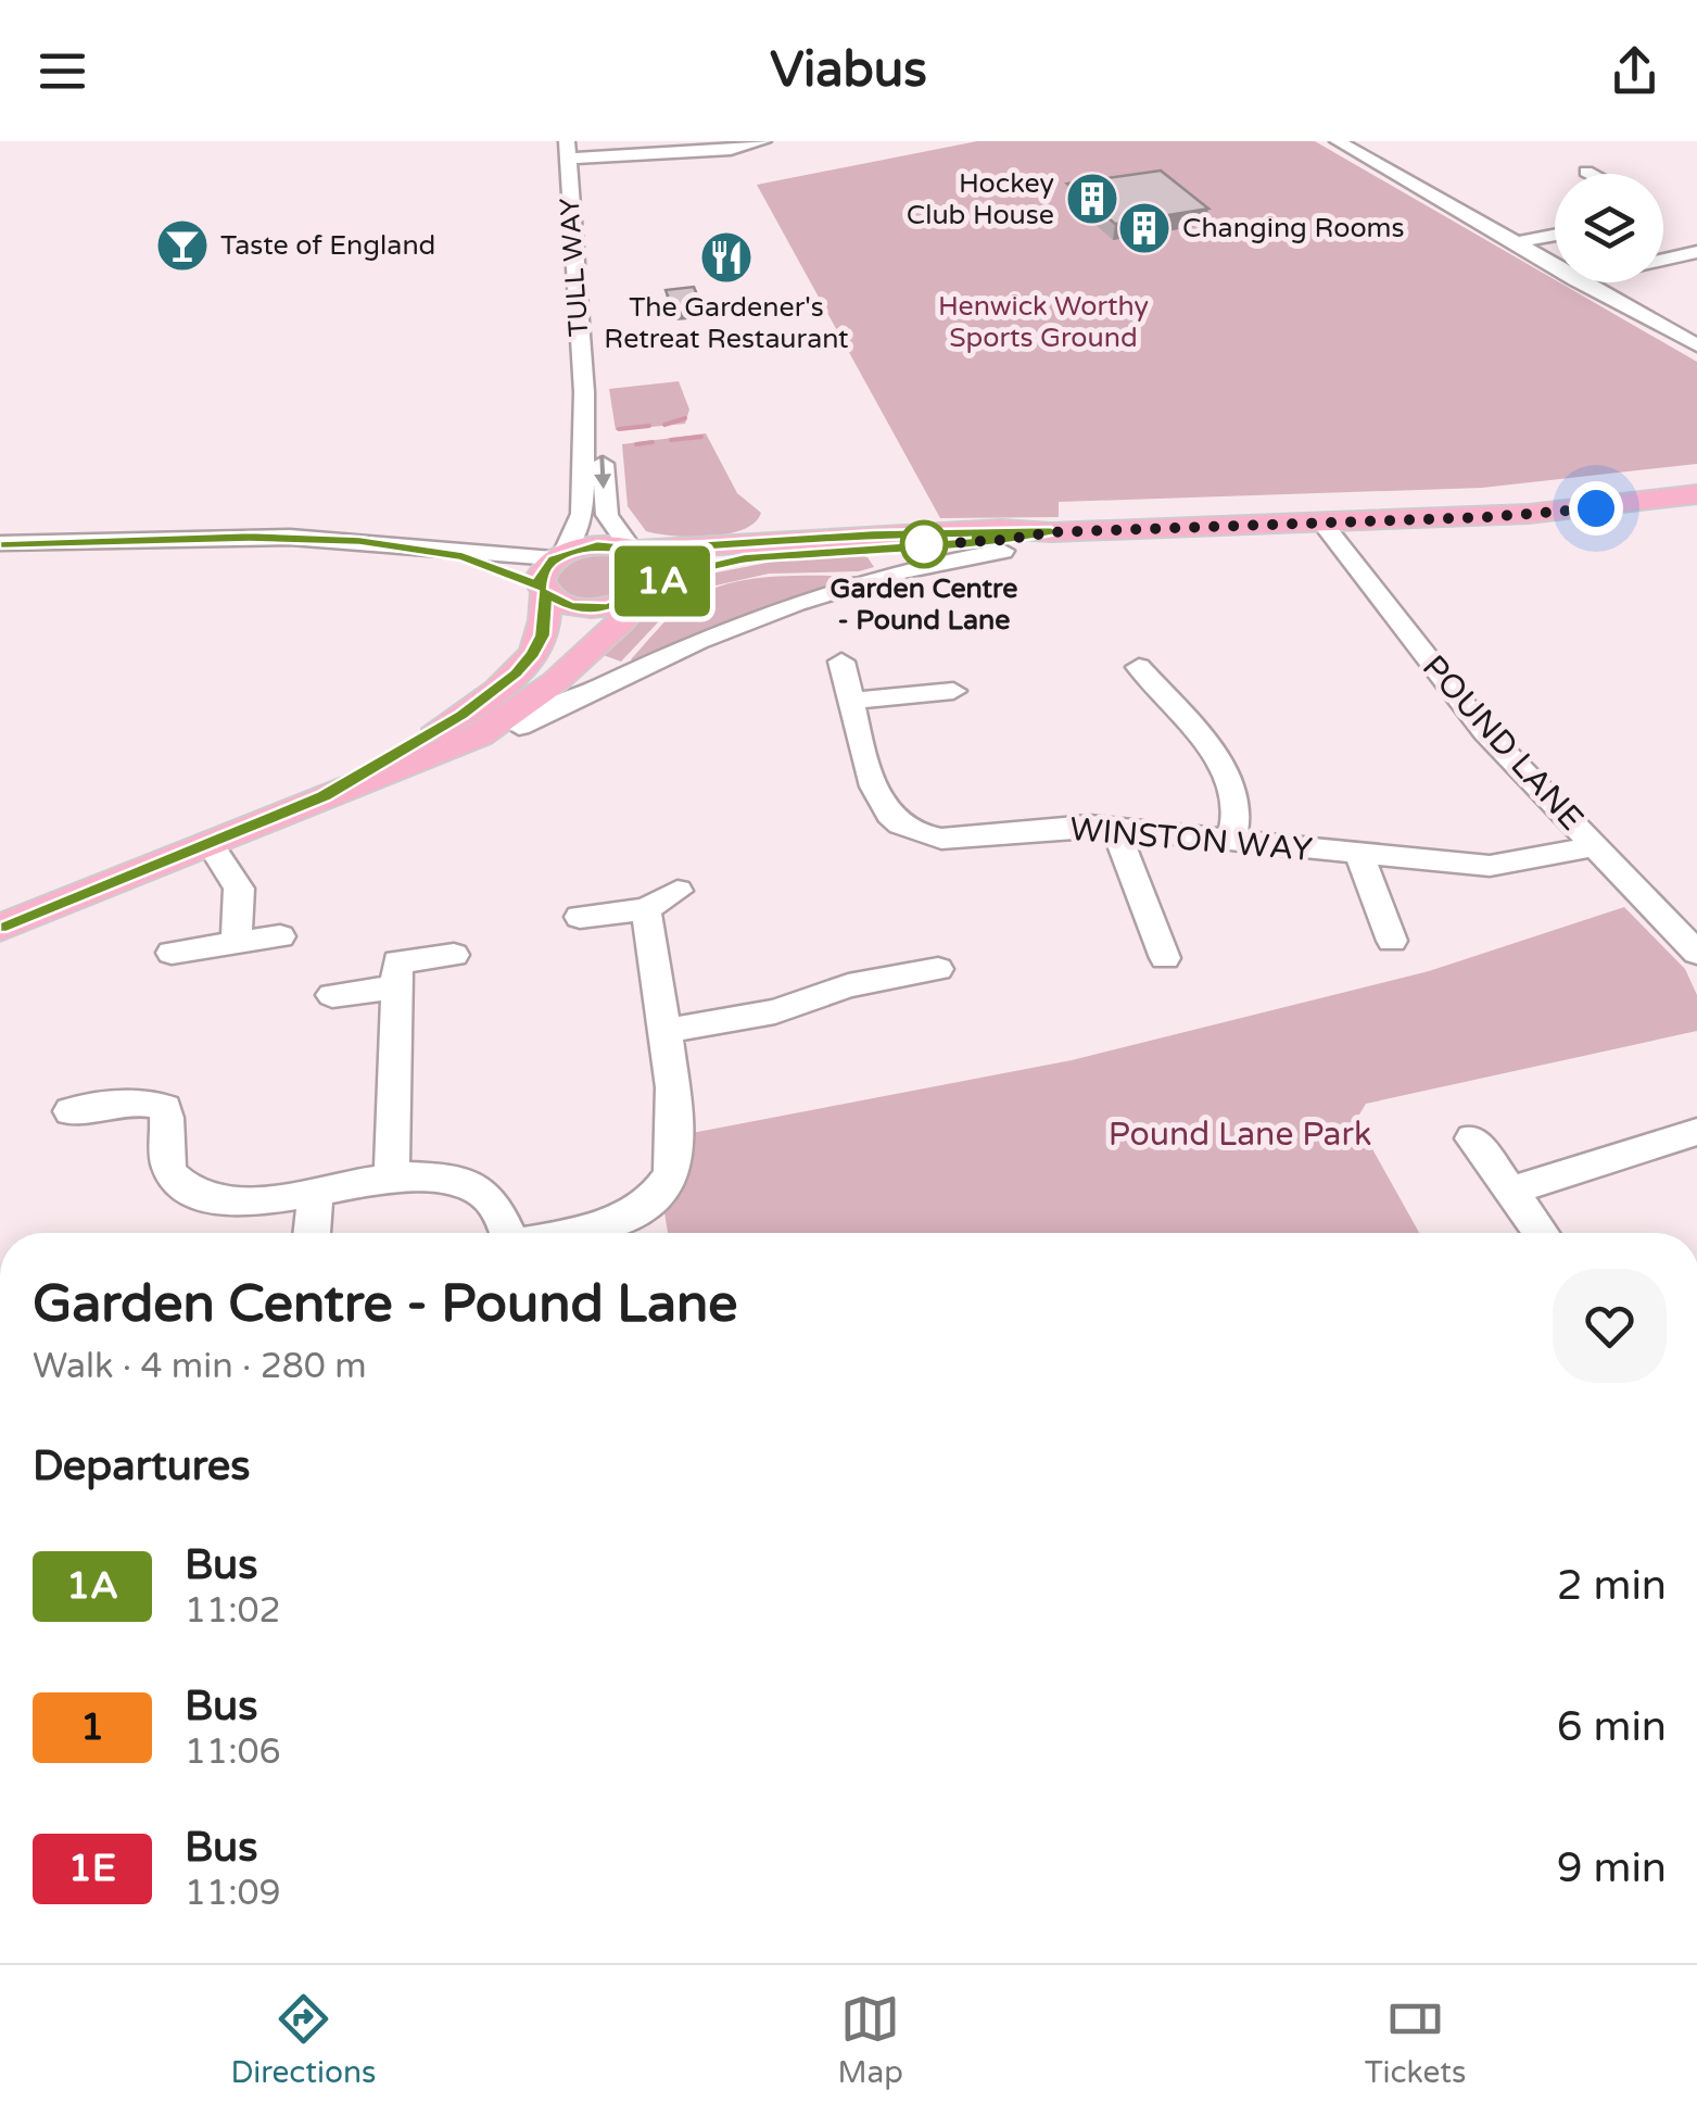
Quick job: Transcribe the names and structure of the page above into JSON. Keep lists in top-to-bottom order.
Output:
{
  "streets": {
    "street": ["TULL WAY", "POUND LANE", "WINSTON WAY"]
  },
  "crossings": [
    ["POUND LANE", "WINSTON WAY"]
  ],
  "parks": ["Henwick Worthy Sports Ground", "Pound Lane Park"],
  "places": {
    "building": ["Hockey Club House", "Changing Rooms"],
    "bar": ["Taste of England"],
    "restaurant": ["The Gardener's Retreat Restaurant"],
    "other": ["Garden Centre - Pound Lane"]
  },
  "lines": ["bus line 1A"],
  "page": {
    "header": "Viabus",
    "on_map": "1A",
    "heading": [
      ["Garden Centre - Pound Lane", "Walk · 4 min · 280 m"],
      "Departures"
    ],
    "list": [
      {
        "mark": "1A",
        "name": "Bus",
        "note": "11:02",
        "value": "2 min"
      },
      {
        "mark": "1",
        "name": "Bus",
        "note": "11:06",
        "value": "6 min"
      },
      {
        "mark": "1E",
        "name": "Bus",
        "note": "11:09",
        "value": "9 min"
      }
    ],
    "tabs": ["Directions", "Map", "Tickets"]
  }
}
